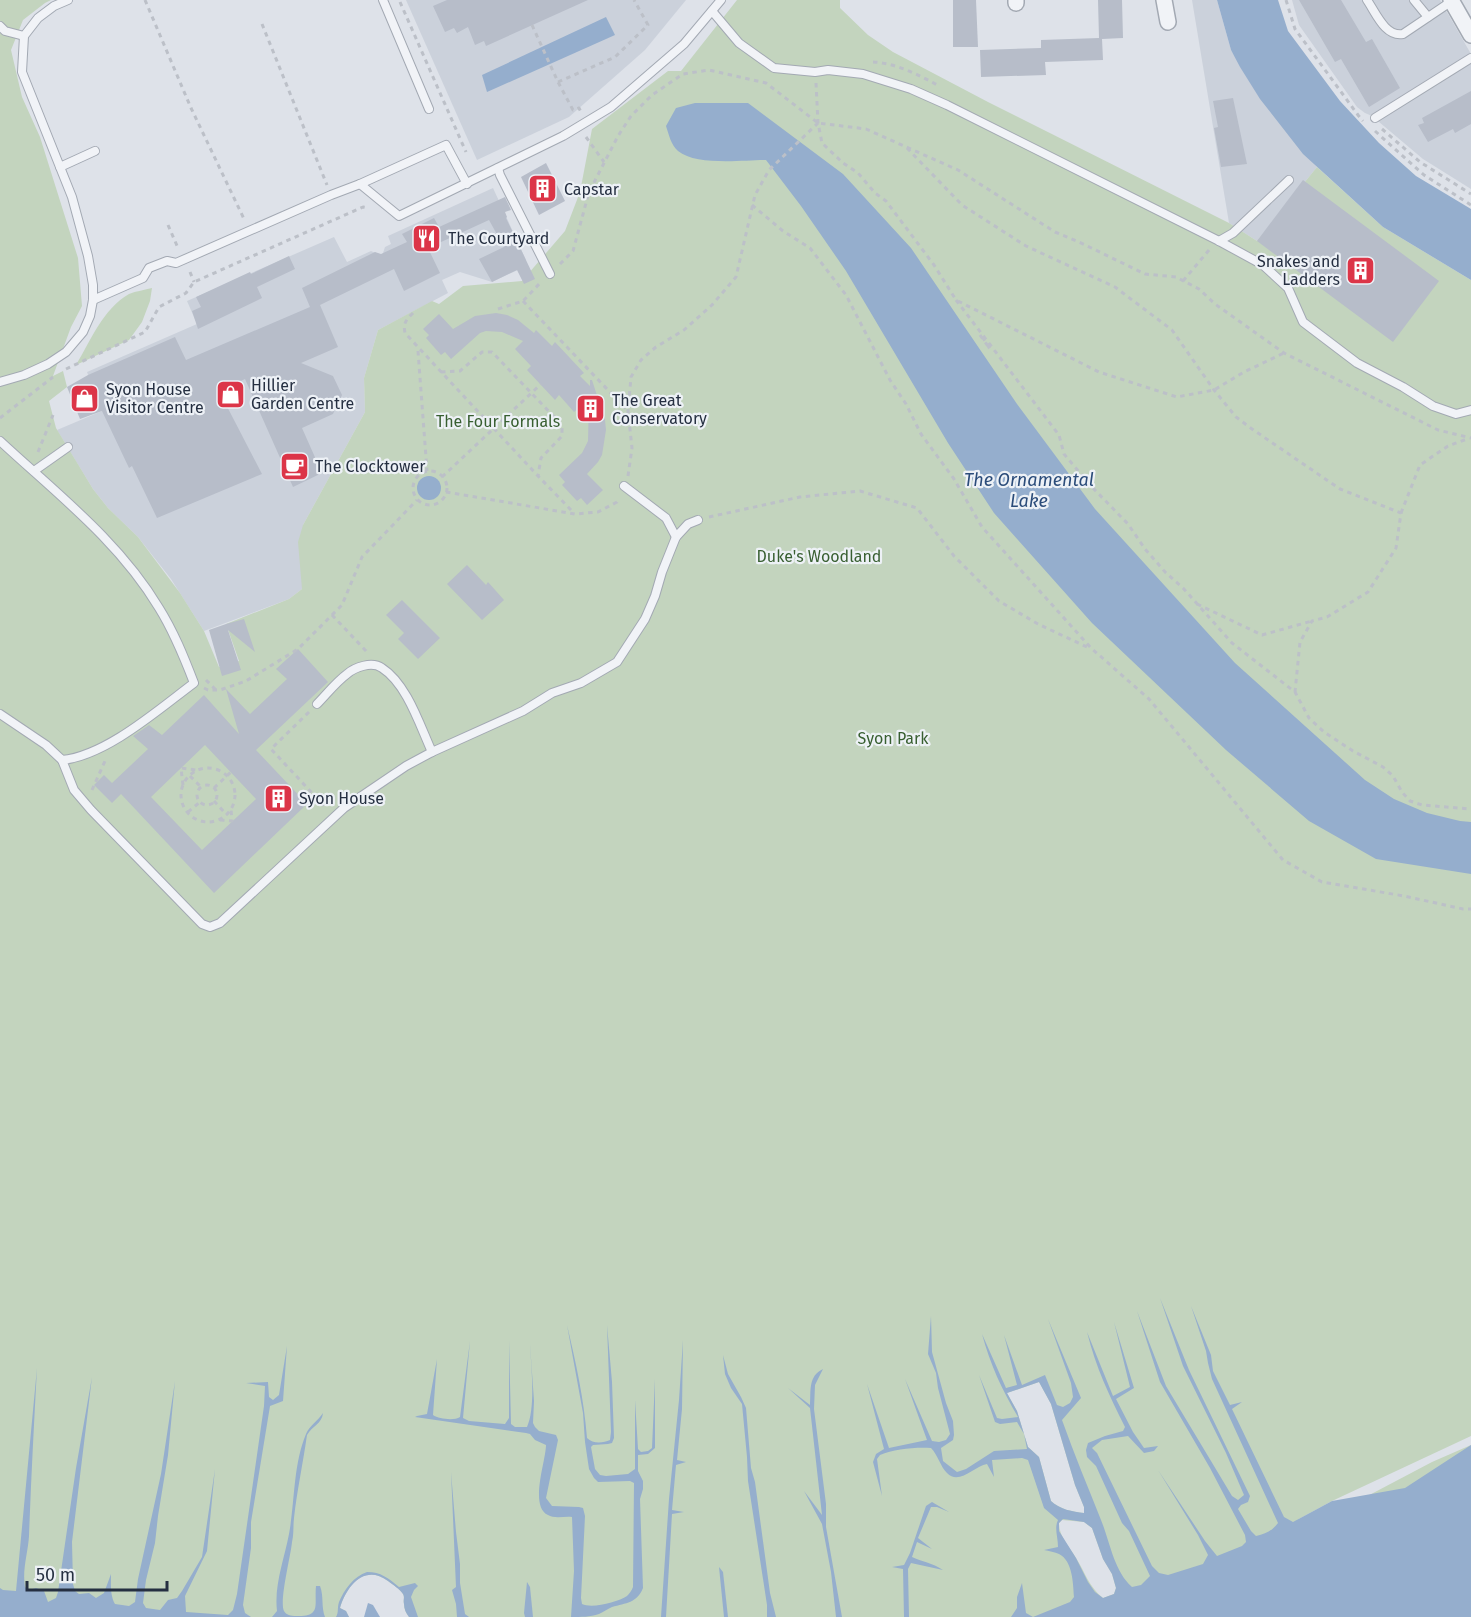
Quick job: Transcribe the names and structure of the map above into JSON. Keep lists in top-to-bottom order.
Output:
{
  "water": ["The Ornamental Lake"],
  "parks": ["The Four Formals", "Duke's Woodland", "Syon Park"],
  "places": {
    "building": [
      "Capstar",
      "Snakes and Ladders",
      "The Great Conservatory",
      "Syon House"
    ],
    "restaurant": ["The Courtyard"],
    "shop": ["Hillier Garden Centre", "Syon House Visitor Centre"],
    "cafe": ["The Clocktower"]
  },
  "scale_bar": "50 m"
}
